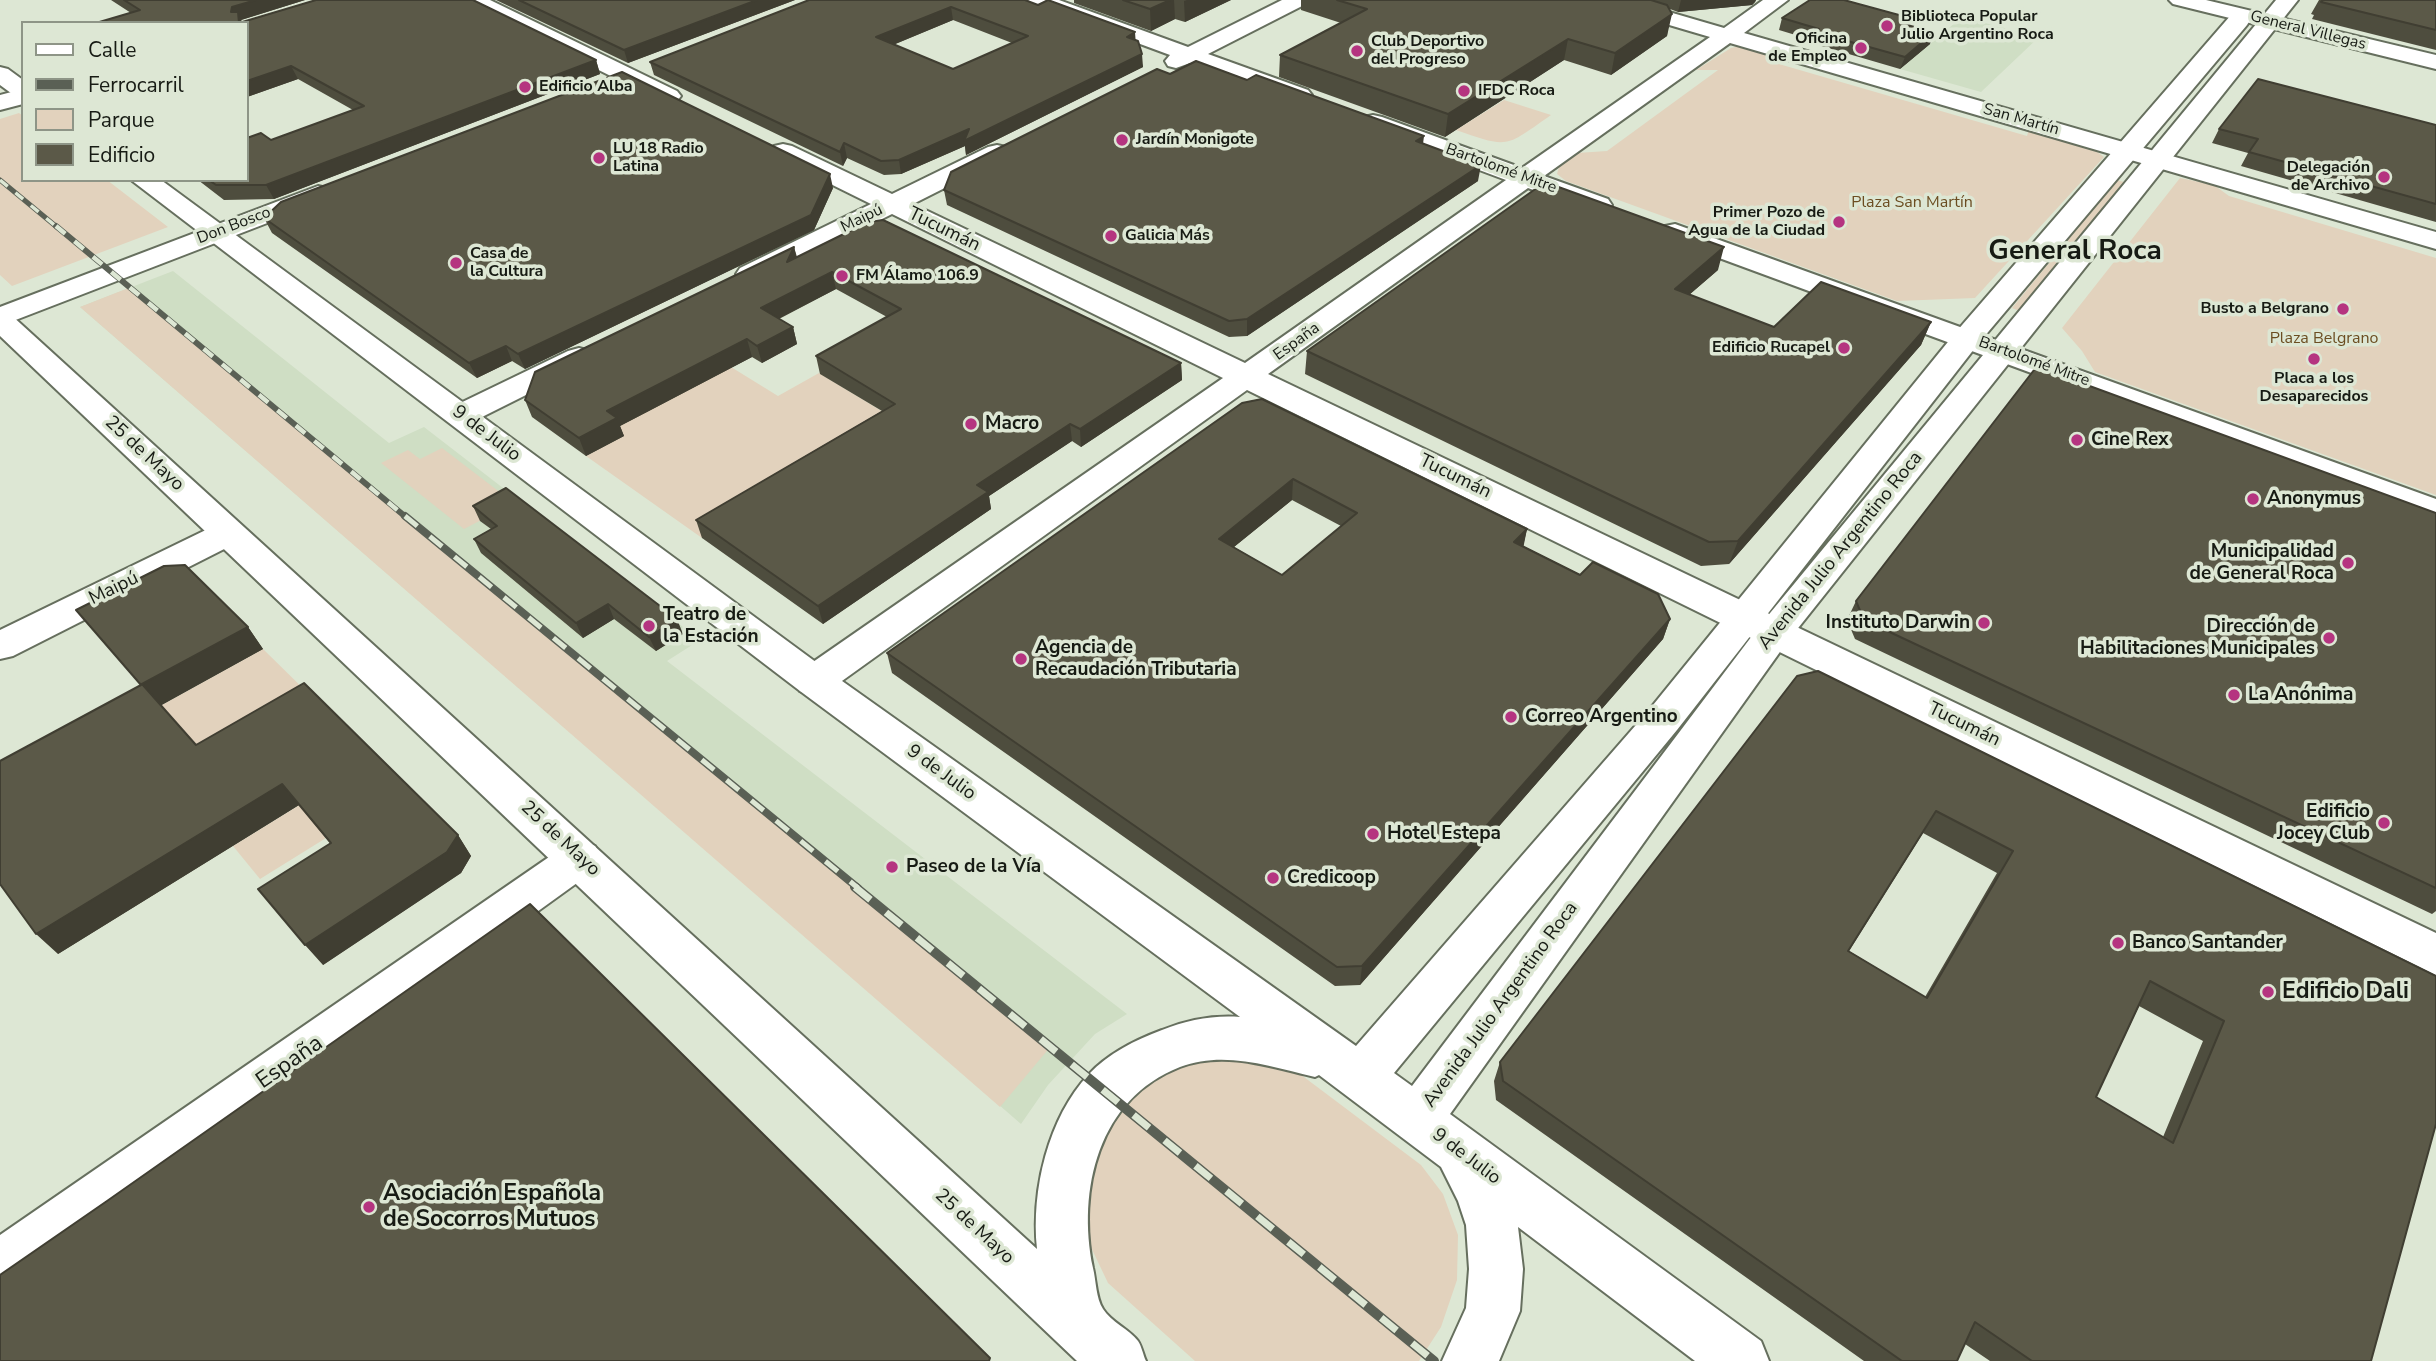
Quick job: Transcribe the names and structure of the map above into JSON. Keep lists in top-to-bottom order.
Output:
{
  "streets": {
    "street": [
      "General Villegas",
      "San Martín",
      "Bartolomé Mitre",
      "Maipú",
      "Don Bosco",
      "Tucumán",
      "España",
      "9 de Julio",
      "25 de Mayo",
      "Avenida Julio Argentino Roca"
    ]
  },
  "crossings": [
    ["General Villegas", "Avenida Julio Argentino Roca"],
    ["San Martín", "España"],
    ["San Martín", "Avenida Julio Argentino Roca"],
    ["Bartolomé Mitre", "España"],
    ["Bartolomé Mitre", "Avenida Julio Argentino Roca"],
    ["Maipú", "Tucumán"],
    ["Maipú", "25 de Mayo"],
    ["Don Bosco", "9 de Julio"],
    ["Don Bosco", "25 de Mayo"],
    ["Tucumán", "España"],
    ["Tucumán", "Avenida Julio Argentino Roca"],
    ["España", "9 de Julio"],
    ["España", "25 de Mayo"],
    ["9 de Julio", "Avenida Julio Argentino Roca"]
  ],
  "districts": ["General Roca"],
  "parks": ["Plaza San Martín", "Plaza Belgrano"],
  "places": [
    "Biblioteca Popular Julio Argentino Roca",
    "Oficina de Empleo",
    "Club Deportivo del Progreso",
    "Edificio Alba",
    "IFDC Roca",
    "Jardín Monigote",
    "LU 18 Radio Latina",
    "Delegación de Archivo",
    "Primer Pozo de Agua de la Ciudad",
    "Galicia Más",
    "Casa de la Cultura",
    "FM Álamo 106.9",
    "Busto a Belgrano",
    "Edificio Rucapel",
    "Placa a los Desaparecidos",
    "Macro",
    "Cine Rex",
    "Anonymus",
    "Municipalidad de General Roca",
    "Instituto Darwin",
    "Teatro de la Estación",
    "Dirección de Habilitaciones Municipales",
    "Agencia de Recaudación Tributaria",
    "La Anónima",
    "Correo Argentino",
    "Edificio Jocey Club",
    "Hotel Estepa",
    "Paseo de la Vía",
    "Credicoop",
    "Banco Santander",
    "Edificio Dali",
    "Asociación Española de Socorros Mutuos"
  ],
  "legend": [
    "Calle",
    "Ferrocarril",
    "Parque",
    "Edificio"
  ]
}
